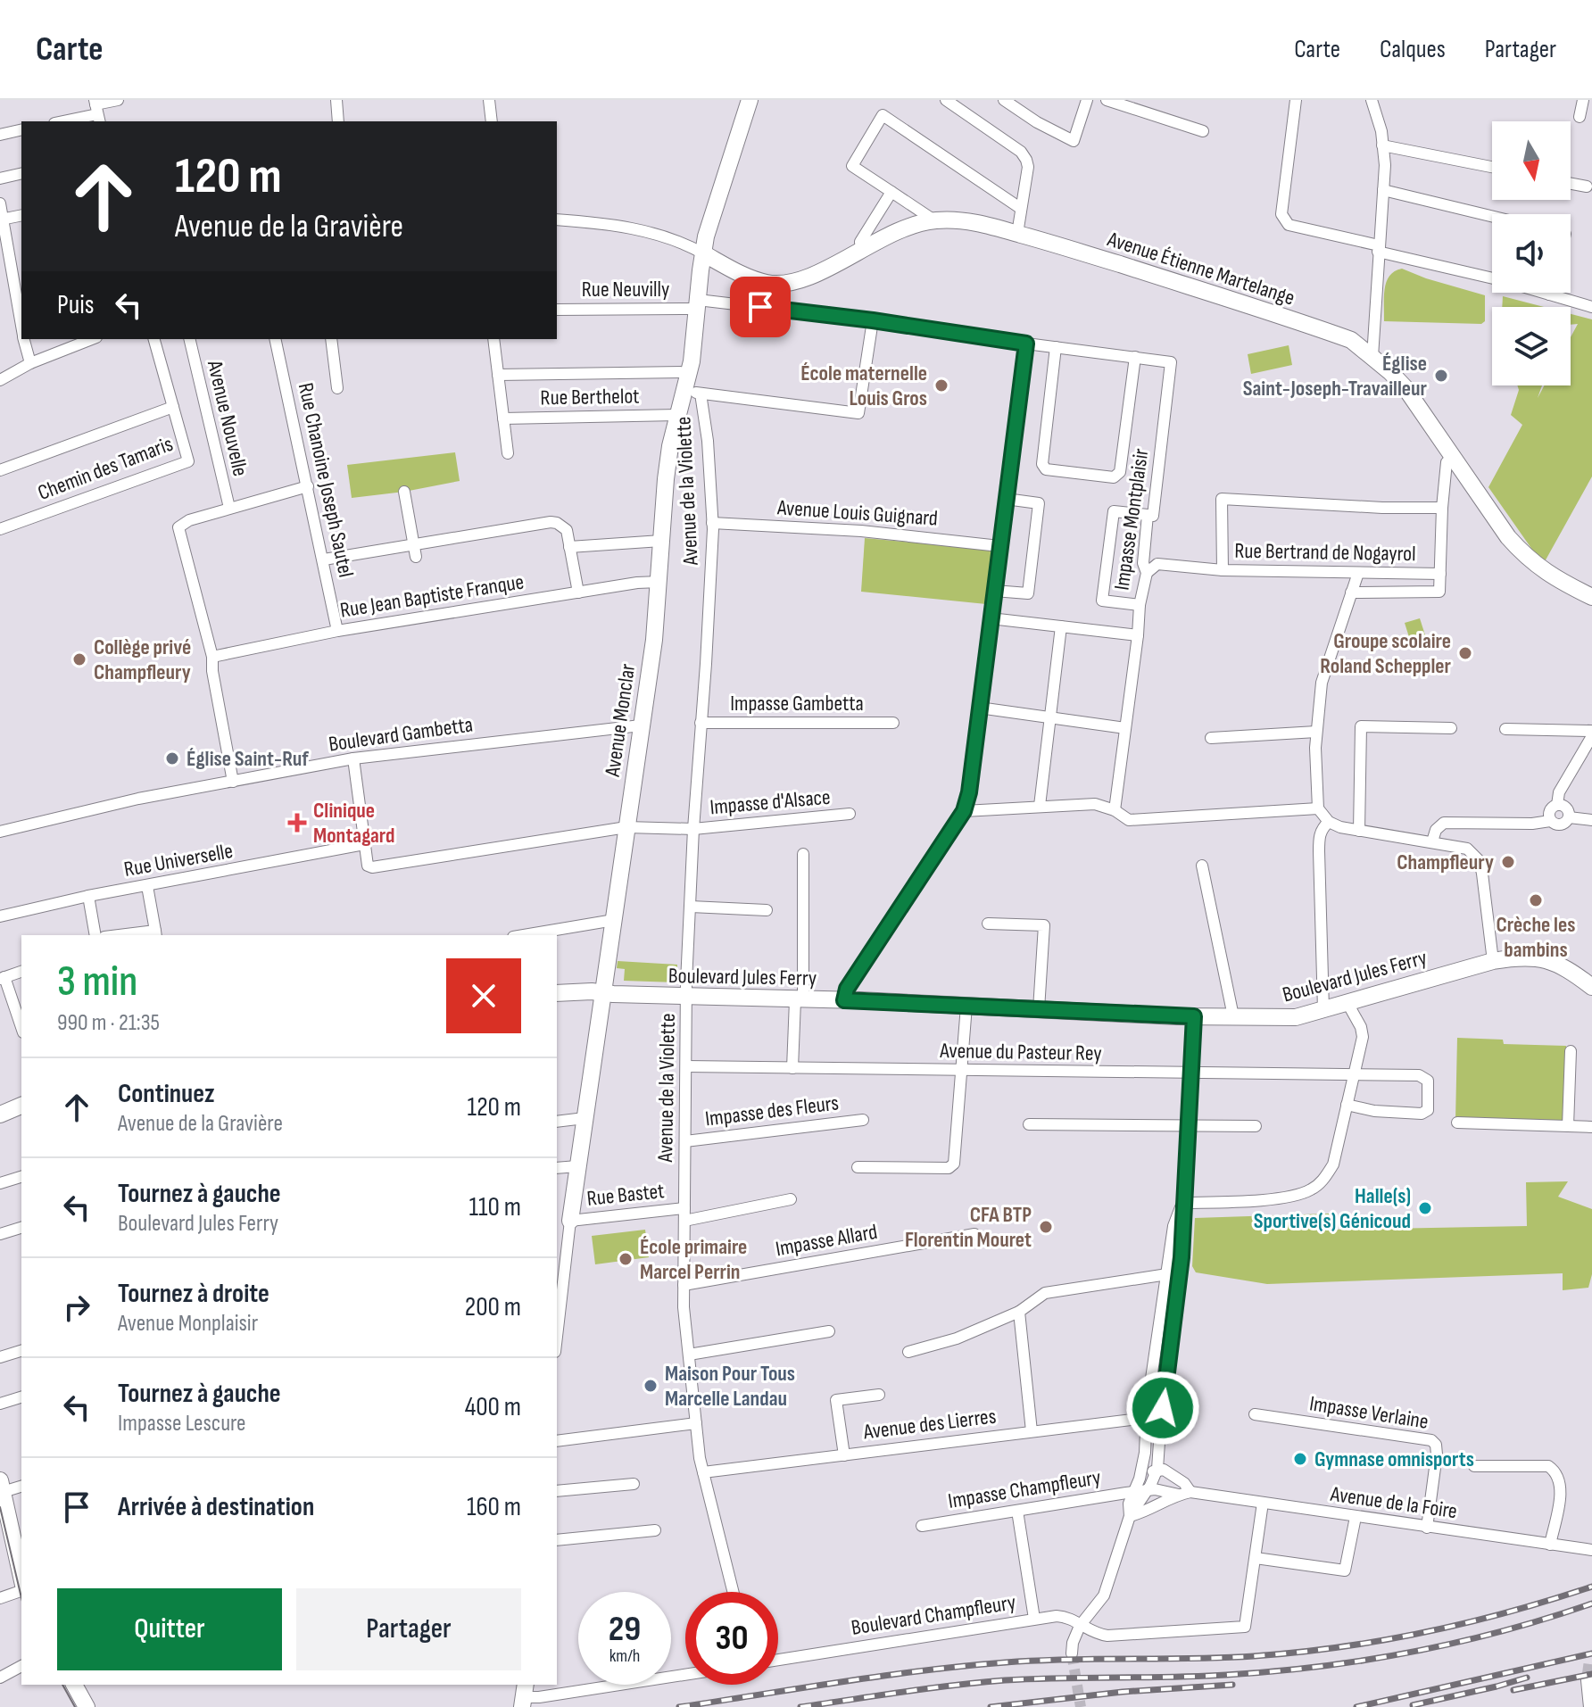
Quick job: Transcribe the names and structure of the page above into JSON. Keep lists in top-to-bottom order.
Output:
{
  "streets": {
    "street": [
      "Avenue Étienne Martelange",
      "Rue Neuvilly",
      "Rue Berthelot",
      "Avenue Nouvelle",
      "Chemin des Tamaris",
      "Rue Chanoine Joseph Sautel",
      "Avenue de la Violette",
      "Avenue Louis Guignard",
      "Impasse Montplaisir",
      "Rue Bertrand de Nogayrol",
      "Rue Jean Baptiste Franque",
      "Impasse Gambetta",
      "Avenue Monclar",
      "Boulevard Gambetta",
      "Impasse d'Alsace",
      "Rue Universelle",
      "Boulevard Jules Ferry",
      "Avenue du Pasteur Rey",
      "Impasse des Fleurs",
      "Rue Bastet",
      "Impasse Allard",
      "Impasse Verlaine",
      "Avenue des Lierres",
      "Impasse Champfleury",
      "Avenue de la Foire",
      "Boulevard Champfleury"
    ]
  },
  "crossings": [
    ["Avenue Étienne Martelange", "Rue Bertrand de Nogayrol"],
    ["Avenue Étienne Martelange", "Avenue Monclar"],
    ["Rue Neuvilly", "Impasse Montplaisir"],
    ["Rue Neuvilly", "Avenue Monclar"],
    ["Rue Berthelot", "Avenue Monclar"],
    ["Rue Chanoine Joseph Sautel", "Rue Jean Baptiste Franque"],
    ["Avenue de la Violette", "Avenue Louis Guignard"],
    ["Avenue de la Violette", "Impasse Gambetta"],
    ["Avenue de la Violette", "Avenue Monclar"],
    ["Avenue de la Violette", "Impasse d'Alsace"],
    ["Avenue de la Violette", "Boulevard Jules Ferry"],
    ["Avenue de la Violette", "Avenue du Pasteur Rey"],
    ["Avenue de la Violette", "Impasse des Fleurs"],
    ["Avenue de la Violette", "Rue Bastet"],
    ["Avenue de la Violette", "Impasse Allard"],
    ["Avenue de la Violette", "Avenue des Lierres"],
    ["Rue Jean Baptiste Franque", "Avenue Monclar"],
    ["Avenue Monclar", "Boulevard Gambetta"],
    ["Avenue Monclar", "Impasse d'Alsace"],
    ["Avenue Monclar", "Boulevard Jules Ferry"],
    ["Avenue Monclar", "Rue Bastet"],
    ["Impasse Verlaine", "Avenue de la Foire"],
    ["Impasse Champfleury", "Avenue de la Foire"]
  ],
  "places": {
    "other": [
      "Église Saint-Joseph-Travailleur",
      "École maternelle Louis Gros",
      "Groupe scolaire Roland Scheppler",
      "Collège privé Champfleury",
      "Église Saint-Ruf",
      "Champfleury",
      "Crèche les bambins",
      "Halle(s) Sportive(s) Génicoud",
      "CFA BTP Florentin Mouret",
      "École primaire Marcel Perrin",
      "Maison Pour Tous Marcelle Landau",
      "Gymnase omnisports"
    ],
    "health": ["Clinique Montagard"]
  },
  "north": "bottom",
  "page": {
    "header": "Carte",
    "nav": ["Carte", "Calques", "Partager"],
    "turn": ["120 m", "Avenue de la Gravière"],
    "then": "Puis",
    "heading": ["3 min", "990 m · 21:35"],
    "list": [
      {
        "name": "Continuez",
        "note": "Avenue de la Gravière",
        "value": "120 m"
      },
      {
        "name": "Tournez à gauche",
        "note": "Boulevard Jules Ferry",
        "value": "110 m"
      },
      {
        "name": "Tournez à droite",
        "note": "Avenue Monplaisir",
        "value": "200 m"
      },
      {
        "name": "Tournez à gauche",
        "note": "Impasse Lescure",
        "value": "400 m"
      },
      {
        "name": "Arrivée à destination",
        "value": "160 m"
      }
    ],
    "buttons": ["Quitter", "Partager"],
    "speed": "29 km/h",
    "limit": "30"
  }
}
